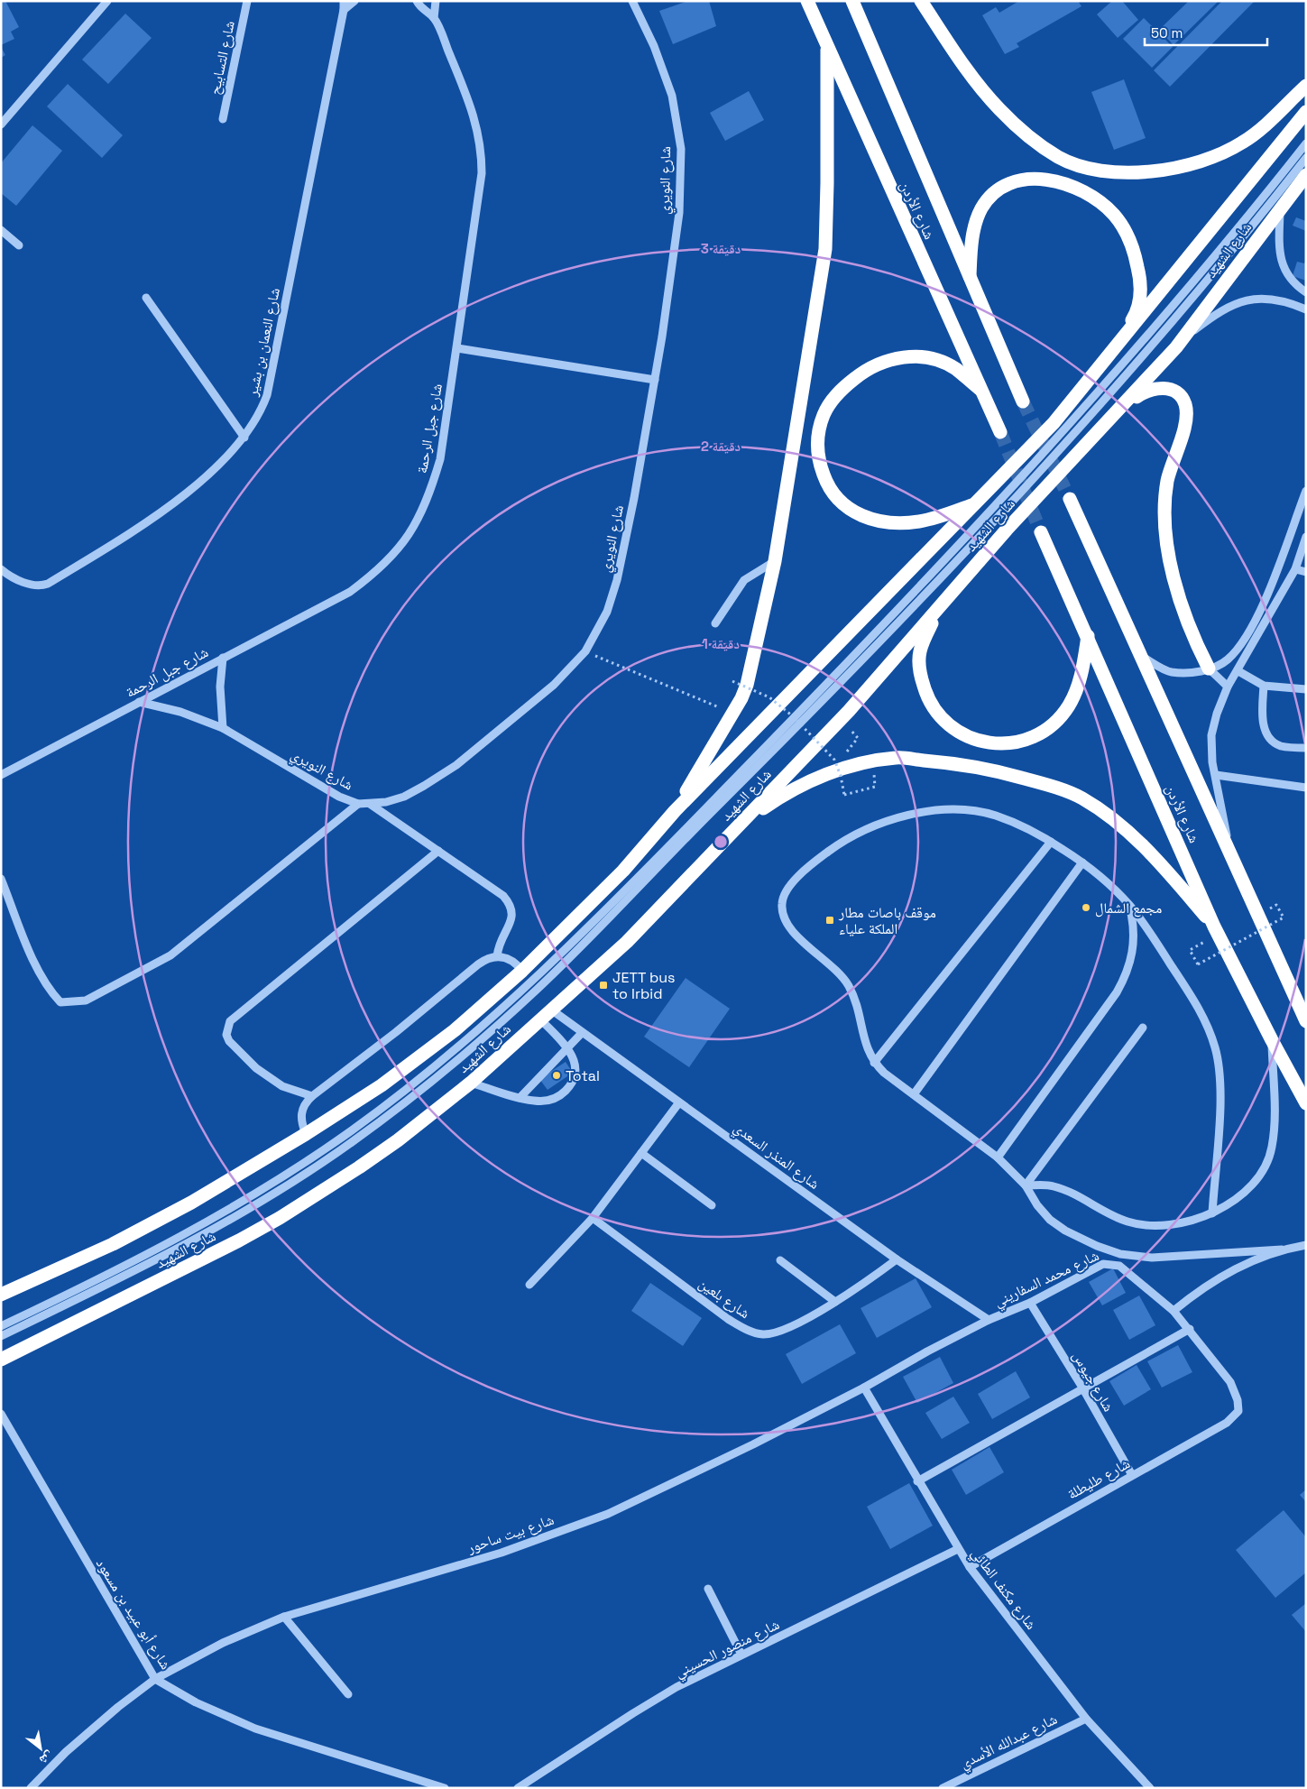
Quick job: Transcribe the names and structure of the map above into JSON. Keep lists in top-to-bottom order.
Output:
{
  "streets": {
    "highway": ["شارع الأردن", "شارع الشهيد"],
    "street": [
      "شارع التسابيح",
      "شارع النويري",
      "شارع النعمان بن بشير",
      "شارع جبل الرحمة",
      "شارع المنذر السعدي",
      "شارع محمد السفاريني",
      "شارع بلعين",
      "شارع جيوس",
      "شارع طليطلة",
      "شارع بيت ساحور",
      "شارع مكنف الطائي",
      "شارع أبو عبيد بن مسعود",
      "شارع منصور الحسيني",
      "شارع عبدالله الأسدي"
    ]
  },
  "crossings": [
    ["شارع النويري", "شارع جبل الرحمة"],
    ["شارع الشهيد", "شارع المنذر السعدي"],
    ["شارع المنذر السعدي", "شارع محمد السفاريني"],
    ["شارع المنذر السعدي", "شارع بلعين"],
    ["شارع محمد السفاريني", "شارع جيوس"],
    ["شارع محمد السفاريني", "شارع طليطلة"],
    ["شارع محمد السفاريني", "شارع بيت ساحور"],
    ["شارع محمد السفاريني", "شارع مكنف الطائي"],
    ["شارع جيوس", "شارع طليطلة"],
    ["شارع طليطلة", "شارع مكنف الطائي"],
    ["شارع بيت ساحور", "شارع مكنف الطائي"],
    ["شارع بيت ساحور", "شارع أبو عبيد بن مسعود"],
    ["شارع مكنف الطائي", "شارع منصور الحسيني"],
    ["شارع مكنف الطائي", "شارع عبدالله الأسدي"]
  ],
  "places": {
    "other": ["مجمع الشمال", "Total"],
    "transit": ["موقف باصات مطار الملكة علياء", "JETT bus to Irbid"]
  },
  "scale_bar": "50 m",
  "north": "bottom right",
  "rings": ["3 دقيقة", "2 دقيقة", "1 دقيقة"]
}
